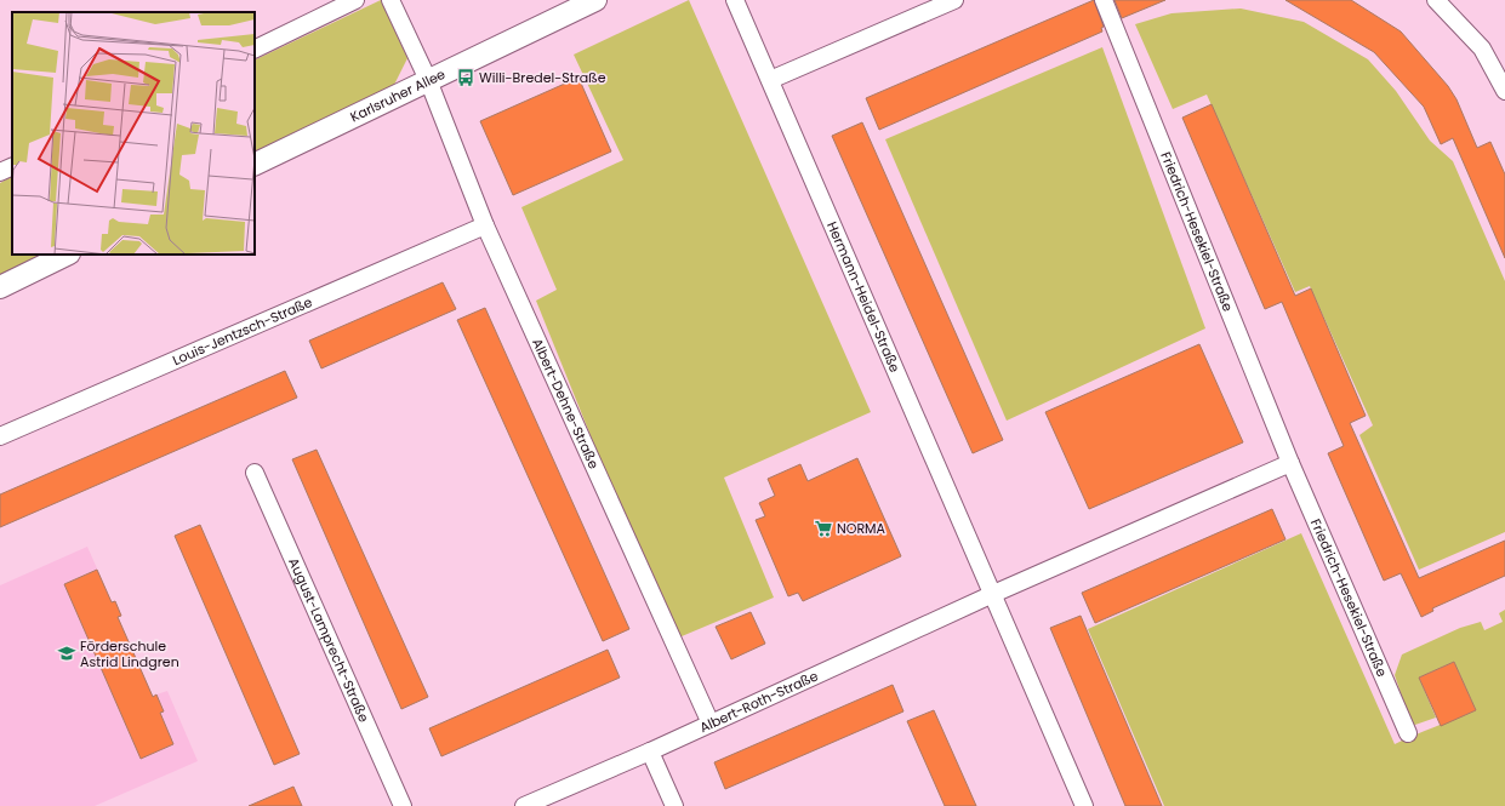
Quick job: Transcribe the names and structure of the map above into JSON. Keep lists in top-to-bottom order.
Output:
{
  "streets": {
    "street": [
      "Karlsruher Allee",
      "Friedrich-Hesekiel-Straße",
      "Hermann-Heidel-Straße",
      "Louis-Jentzsch-Straße",
      "Albert-Dehne-Straße",
      "August-Lamprecht-Straße",
      "Albert-Roth-Straße"
    ]
  },
  "crossings": [
    ["Karlsruher Allee", "Albert-Dehne-Straße"],
    ["Hermann-Heidel-Straße", "Albert-Roth-Straße"],
    ["Louis-Jentzsch-Straße", "Albert-Dehne-Straße"],
    ["Albert-Dehne-Straße", "Albert-Roth-Straße"]
  ],
  "places": {
    "bus stop": ["Willi-Bredel-Straße"],
    "supermarket": ["NORMA"],
    "school or university": ["Förderschule Astrid Lindgren"]
  }
}
